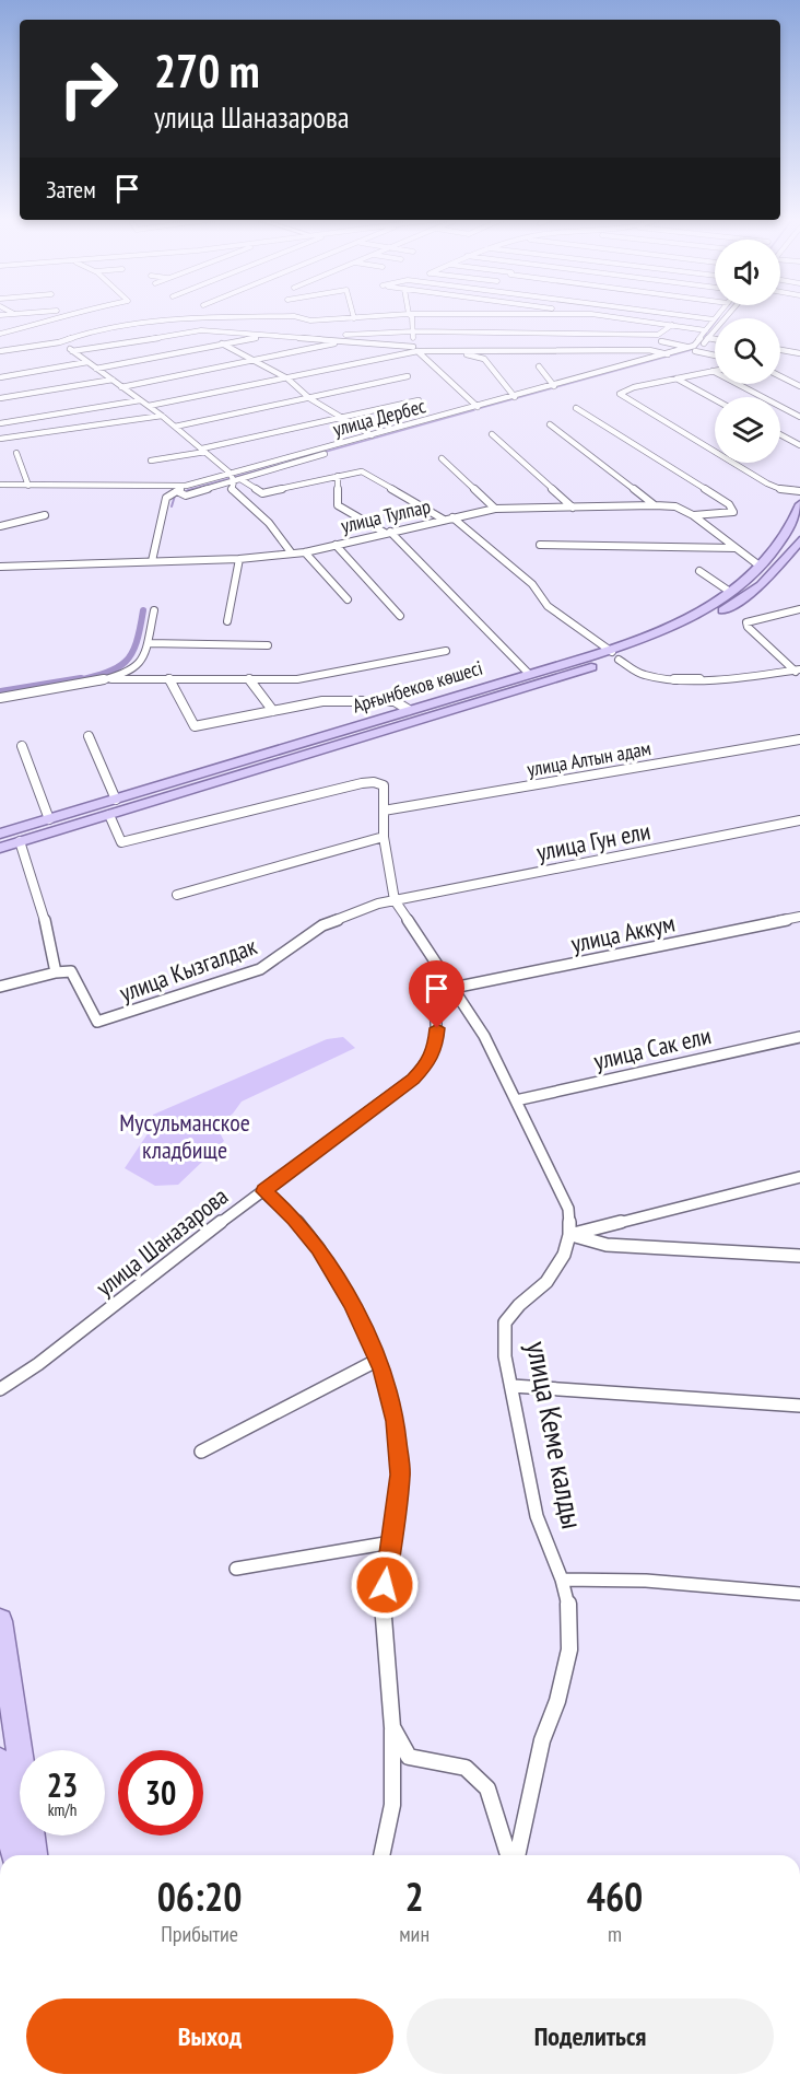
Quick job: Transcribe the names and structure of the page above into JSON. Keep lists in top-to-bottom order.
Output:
{
  "streets": {
    "main road": ["Арғынбеков көшесі"],
    "street": [
      "улица Дербес",
      "улица Тулпар",
      "улица Алтын адам",
      "улица Гун ели",
      "улица Аккум",
      "улица Кызгалдак",
      "улица Сак ели",
      "улица Шаназарова",
      "улица Кеме калды"
    ]
  },
  "crossings": [
    ["улица Тулпар", "Арғынбеков көшесі"],
    ["Арғынбеков көшесі", "улица Кеме калды"],
    ["улица Алтын адам", "улица Кеме калды"],
    ["улица Гун ели", "улица Кызгалдак"],
    ["улица Гун ели", "улица Кеме калды"],
    ["улица Аккум", "улица Шаназарова"],
    ["улица Аккум", "улица Кеме калды"],
    ["улица Кызгалдак", "улица Кеме калды"],
    ["улица Сак ели", "улица Кеме калды"],
    ["улица Шаназарова", "улица Кеме калды"]
  ],
  "parks": ["Мусульманское кладбище"],
  "page": {
    "turn": ["270 m", "улица Шаназарова"],
    "then": "Затем",
    "speed": "23 km/h",
    "limit": "30",
    "eta": [
      "06:20",
      "Прибытие",
      "2",
      "мин",
      "460",
      "m"
    ],
    "buttons": ["Выход", "Поделиться"]
  }
}
